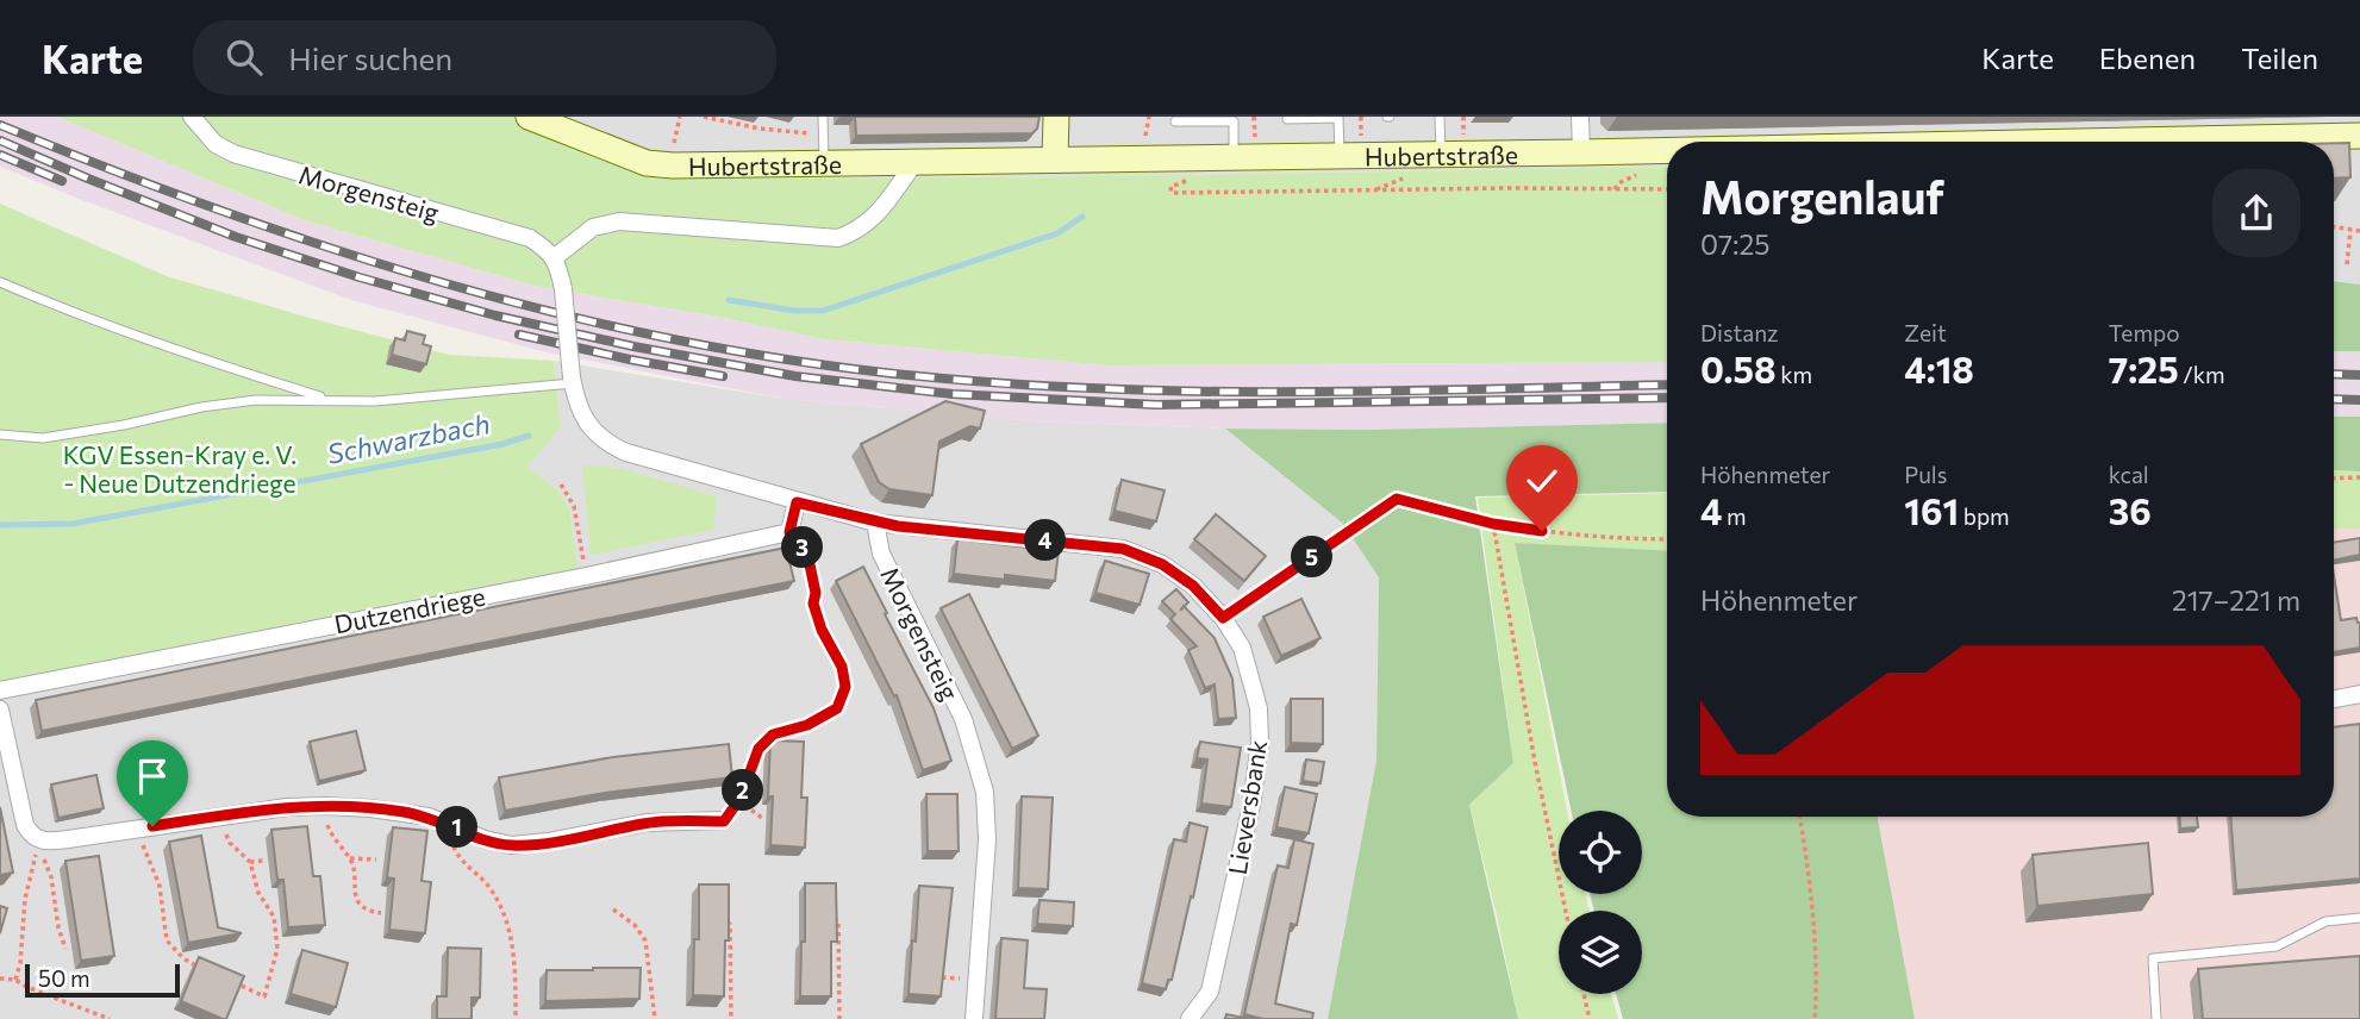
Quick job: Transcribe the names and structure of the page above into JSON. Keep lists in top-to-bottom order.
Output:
{
  "streets": {
    "street": [
      "Hubertstraße",
      "Morgensteig",
      "Dutzendriege",
      "Lieversbank"
    ]
  },
  "crossings": [
    ["Morgensteig", "Lieversbank"]
  ],
  "water": ["Schwarzbach"],
  "parks": ["KGV Essen-Kray e. V. - Neue Dutzendriege"],
  "scale_bar": "50 m",
  "page": {
    "header": "Karte",
    "search": "Hier suchen",
    "nav": ["Karte", "Ebenen", "Teilen"],
    "heading": ["Morgenlauf", "07:25"],
    "stats": [
      ["Distanz", "0.58 km"],
      ["Zeit", "4:18"],
      ["Tempo", "7:25 /km"],
      ["Höhenmeter", "4 m"],
      ["Puls", "161 bpm"],
      ["kcal", "36"]
    ],
    "pins": [
      "4",
      "3",
      "5",
      "2",
      "1"
    ],
    "chart": ["Höhenmeter", "217–221 m"],
    "scale": "50 m"
  }
}
